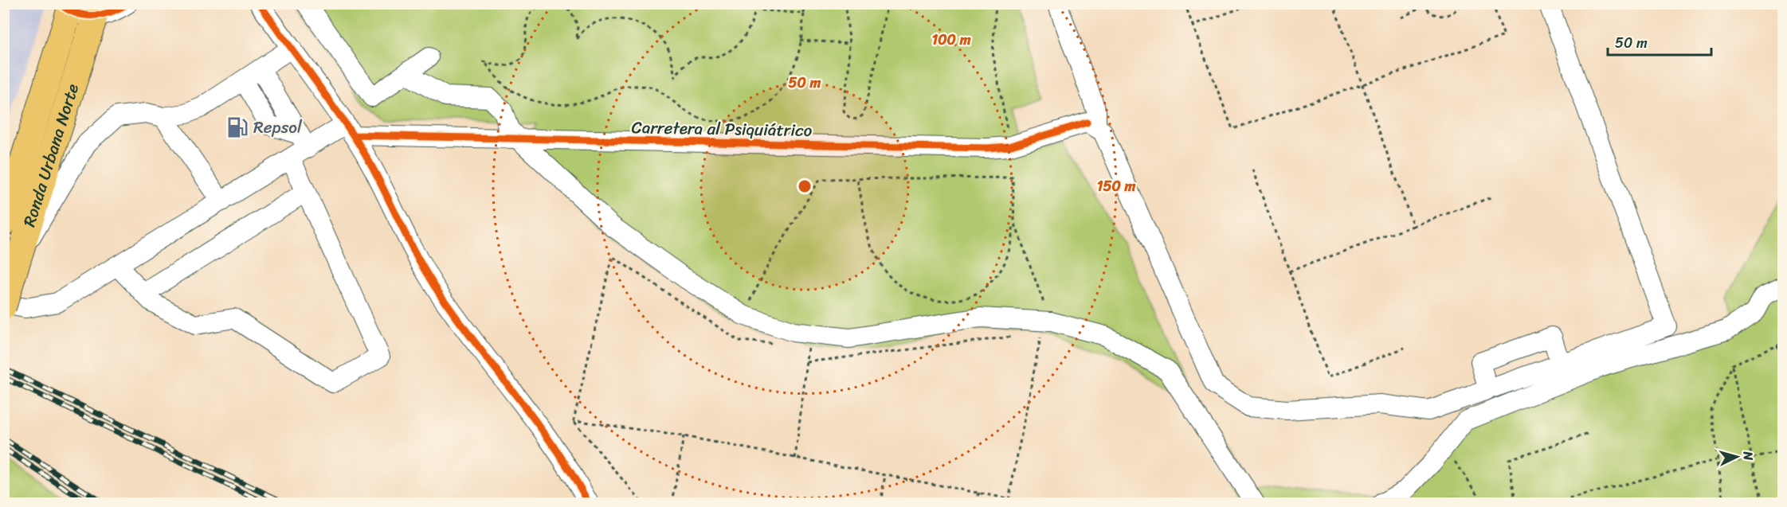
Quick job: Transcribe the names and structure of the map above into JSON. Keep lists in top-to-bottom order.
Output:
{
  "streets": {
    "main road": ["Ronda Urbana Norte"],
    "street": ["Carretera al Psiquiátrico"]
  },
  "places": {
    "fuel station": ["Repsol"]
  },
  "scale_bar": "50 m",
  "north": "right",
  "rings": ["100 m", "50 m", "150 m"]
}
